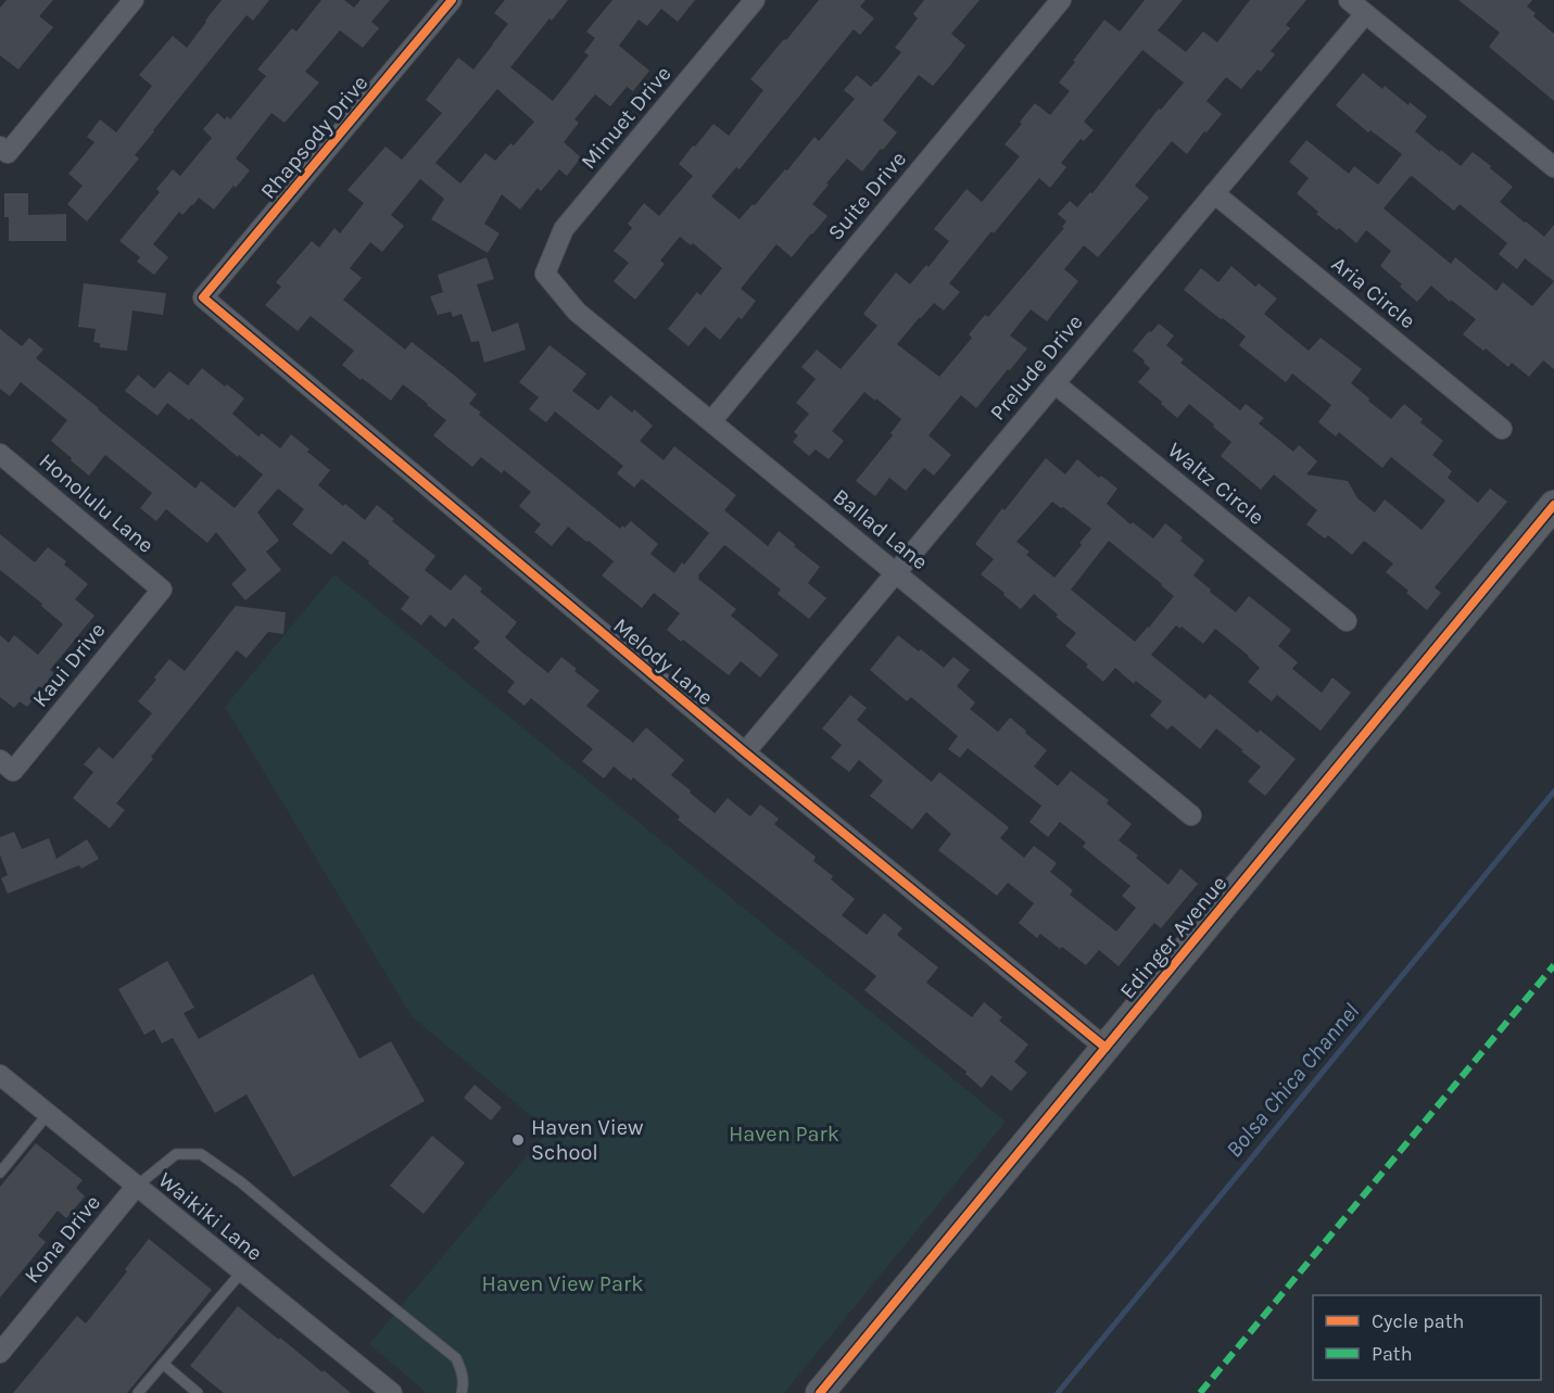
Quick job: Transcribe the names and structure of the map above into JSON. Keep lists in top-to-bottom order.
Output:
{
  "streets": {
    "main road": ["Edinger Avenue"],
    "street": [
      "Minuet Drive",
      "Rhapsody Drive",
      "Suite Drive",
      "Aria Circle",
      "Prelude Drive",
      "Waltz Circle",
      "Honolulu Lane",
      "Ballad Lane",
      "Melody Lane",
      "Kaui Drive",
      "Waikiki Lane",
      "Kona Drive"
    ]
  },
  "crossings": [
    ["Minuet Drive", "Ballad Lane"],
    ["Rhapsody Drive", "Melody Lane"],
    ["Suite Drive", "Ballad Lane"],
    ["Aria Circle", "Prelude Drive"],
    ["Prelude Drive", "Waltz Circle"],
    ["Prelude Drive", "Ballad Lane"],
    ["Prelude Drive", "Melody Lane"],
    ["Honolulu Lane", "Kaui Drive"],
    ["Melody Lane", "Edinger Avenue"],
    ["Waikiki Lane", "Kona Drive"]
  ],
  "water": ["Bolsa Chica Channel"],
  "parks": ["Haven Park", "Haven View Park"],
  "places": ["Haven View School"],
  "legend": ["Cycle path", "Path"]
}
